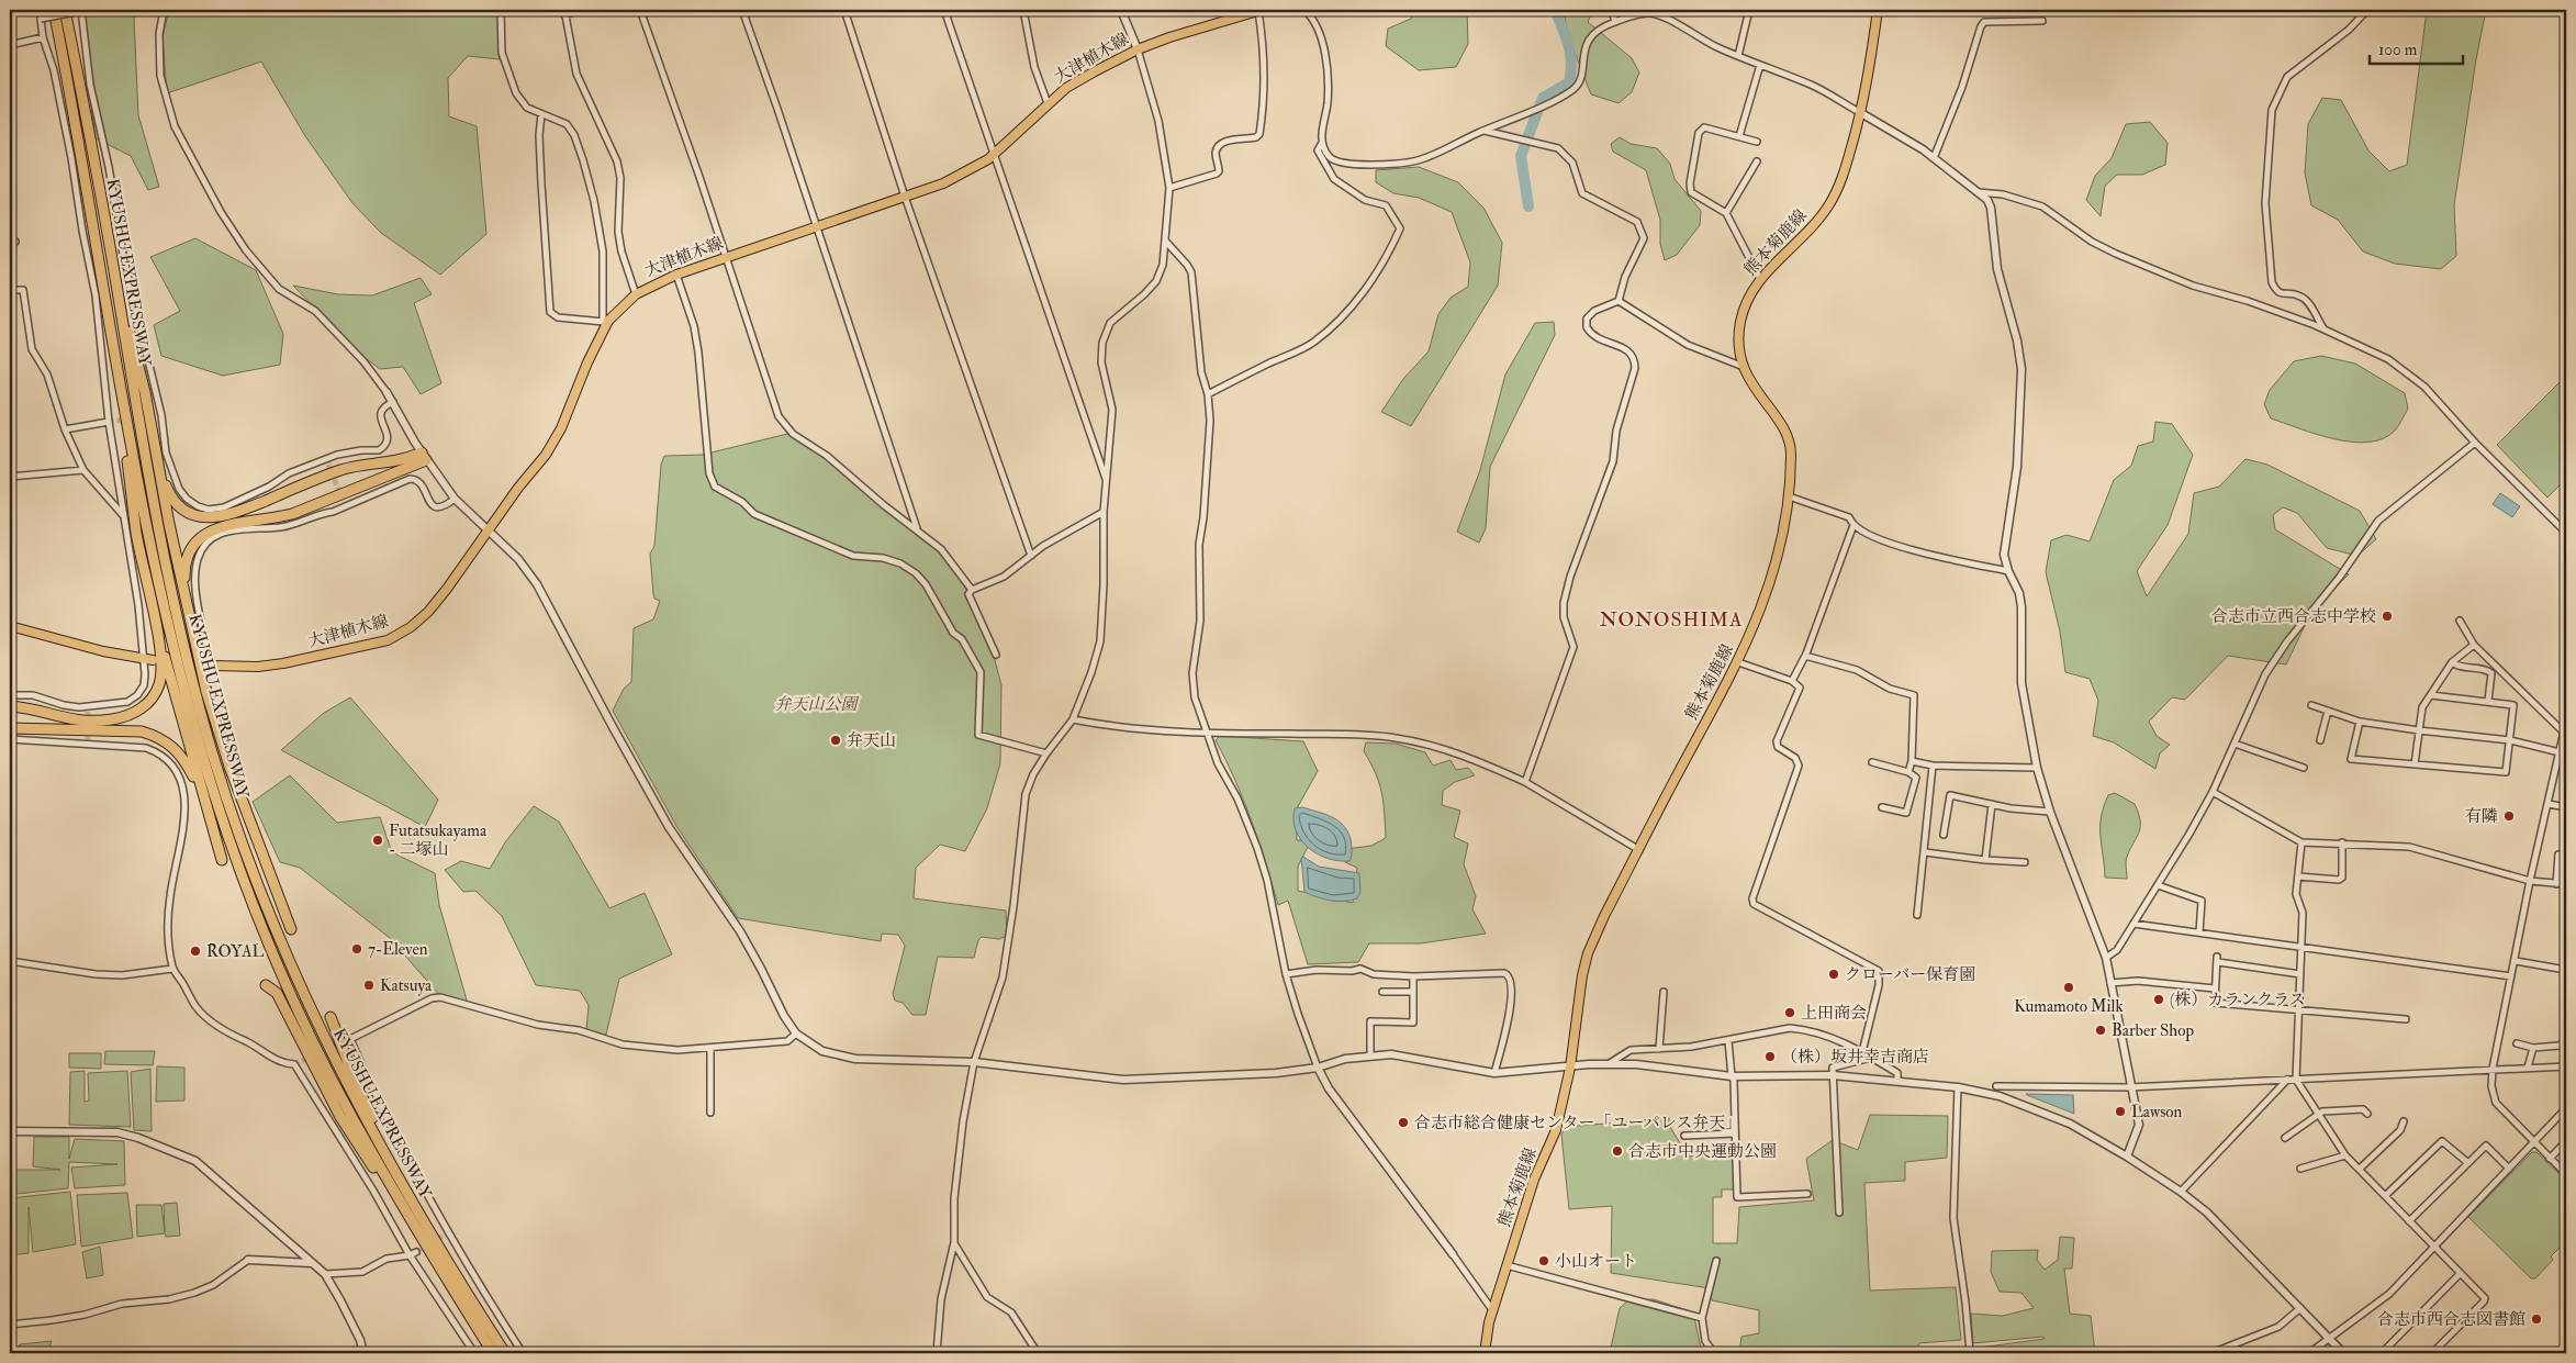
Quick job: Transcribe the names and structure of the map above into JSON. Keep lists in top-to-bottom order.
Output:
{
  "streets": {
    "highway": ["KYUSHU EXPRESSWAY"],
    "main road": ["大津植木線", "熊本菊鹿線"]
  },
  "districts": ["NONOSHIMA"],
  "parks": ["弁天山公園"],
  "places": [
    "合志市立西合志中学校",
    "弁天山",
    "有隣",
    "Futatsukayama - 二塚山",
    "7-Eleven",
    "ROYAL",
    "クローバー保育園",
    "Katsuya",
    "Kumamoto Milk",
    "(株）カランクラス",
    "上田商会",
    "Barber Shop",
    "（株）坂井幸吉商店",
    "Lawson",
    "合志市総合健康センター「ユーパレス弁天」",
    "合志市中央運動公園",
    "小山オート",
    "合志市西合志図書館"
  ],
  "scale_bar": "100 m"
}
